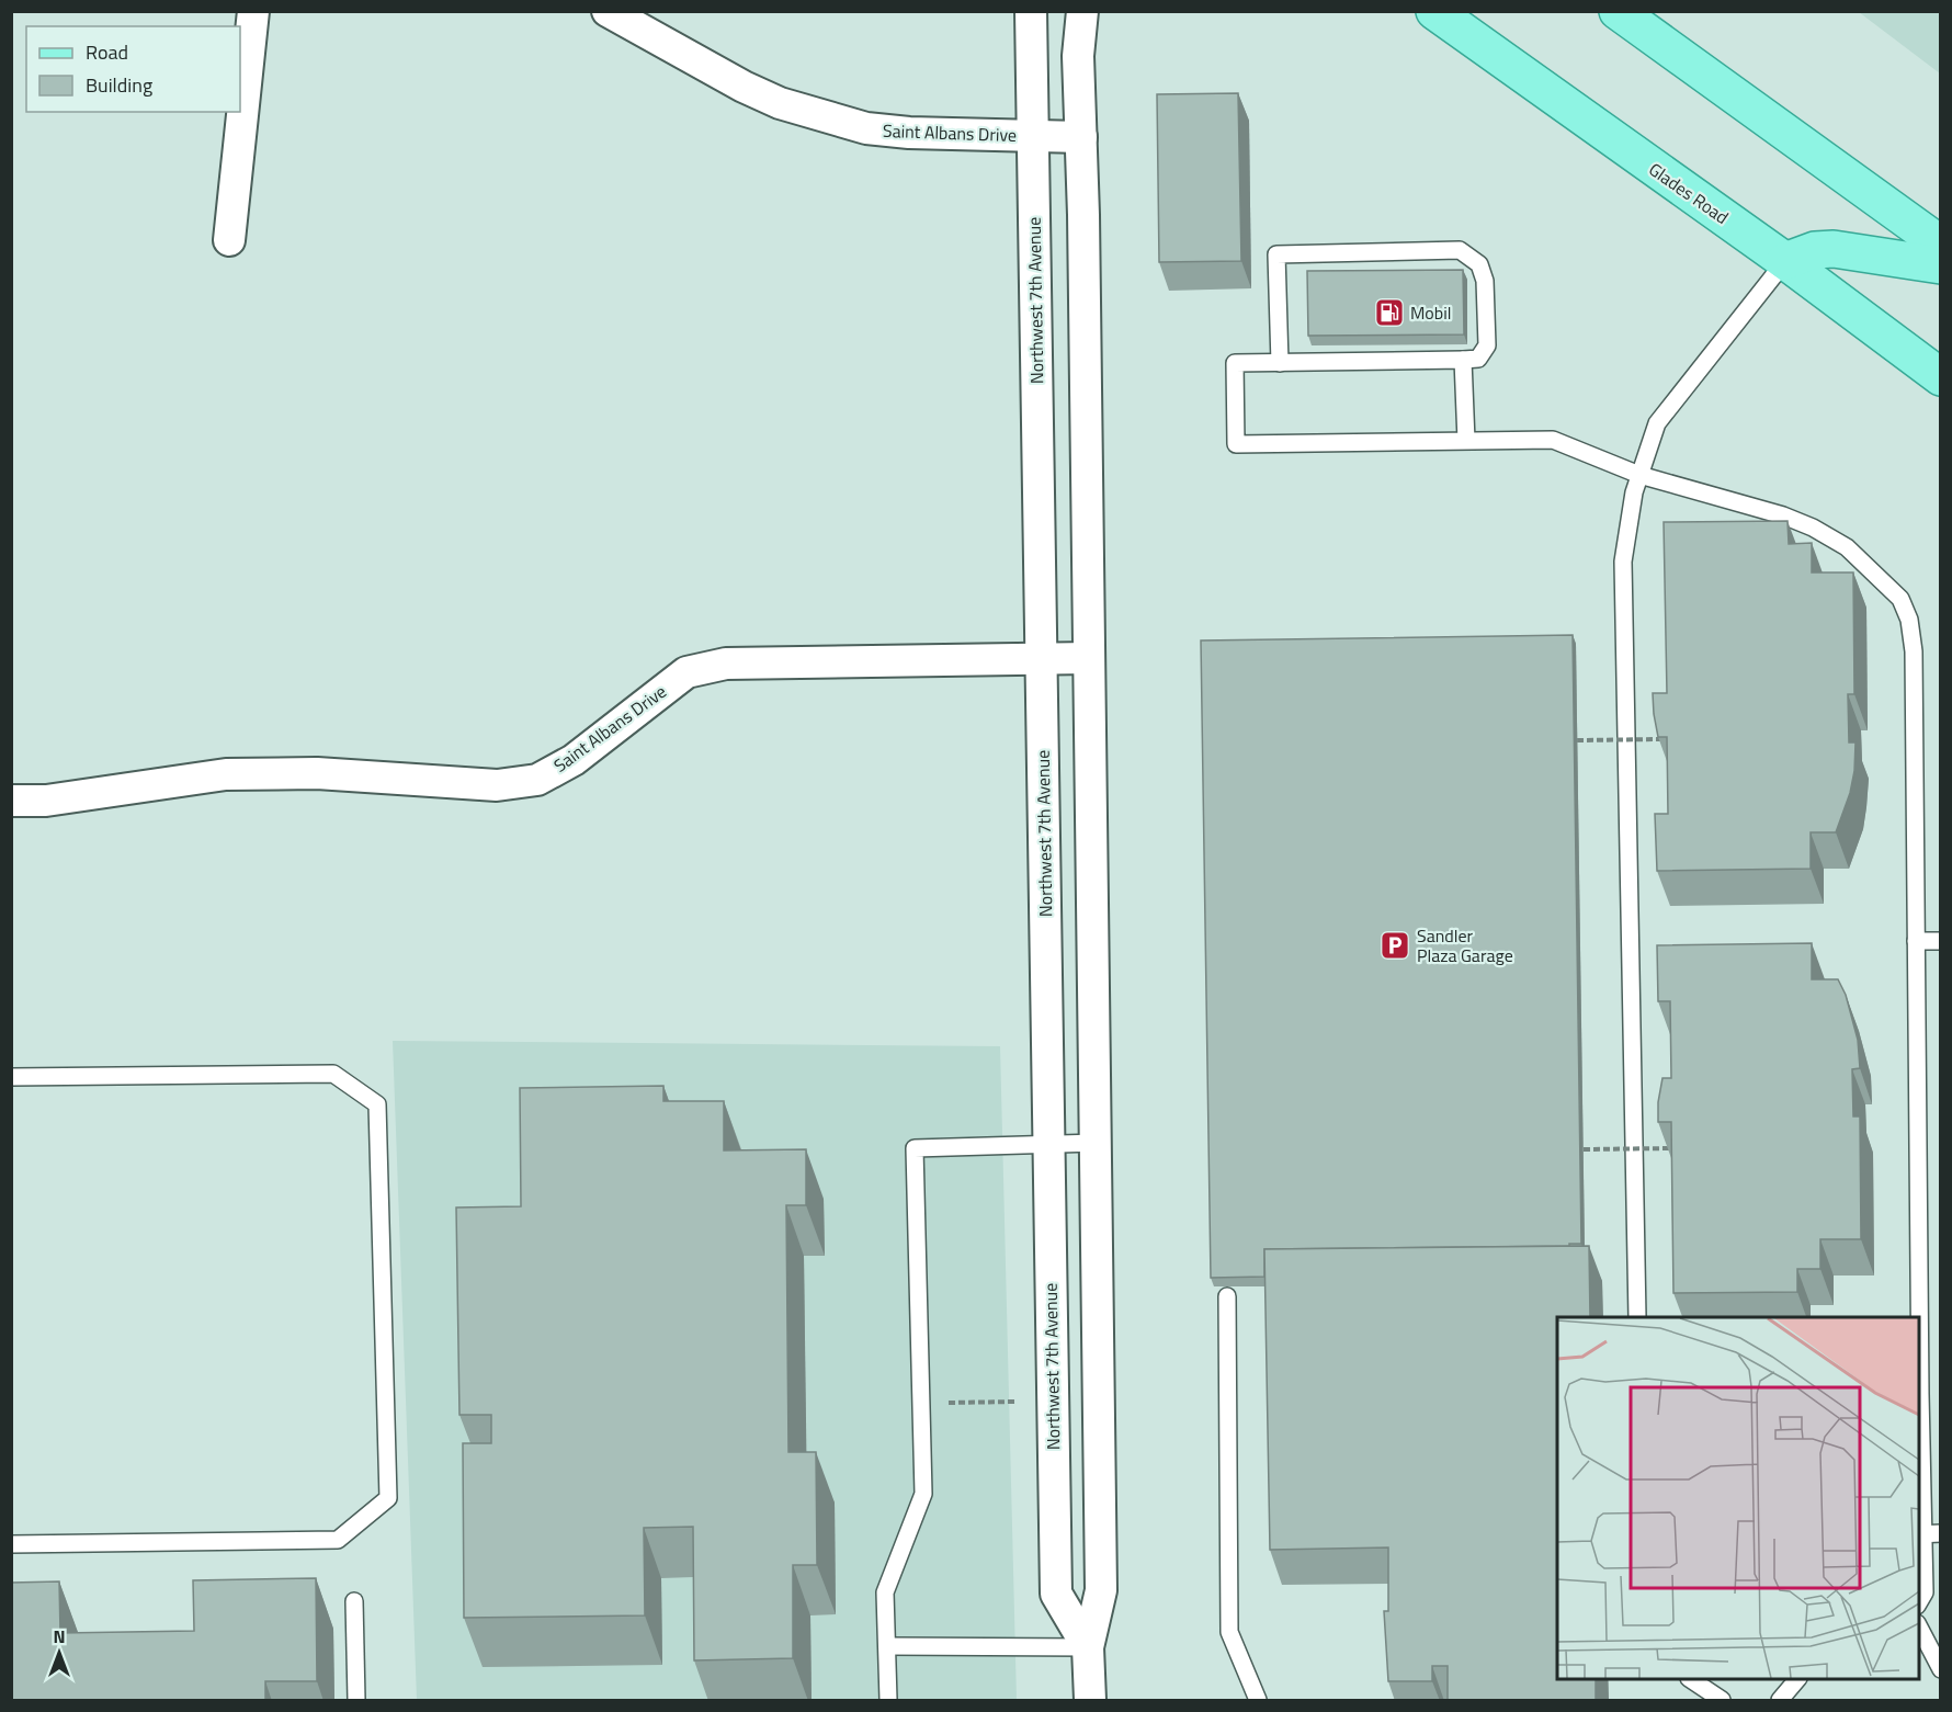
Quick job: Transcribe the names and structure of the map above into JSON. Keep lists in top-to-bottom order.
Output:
{
  "streets": {
    "main road": ["Glades Road"],
    "street": ["Saint Albans Drive", "Northwest 7th Avenue"]
  },
  "crossings": [
    ["Saint Albans Drive", "Northwest 7th Avenue"]
  ],
  "places": {
    "fuel station": ["Mobil"],
    "parking": ["Sandler Plaza Garage"]
  },
  "legend": ["Road", "Building"],
  "north": "top"
}
